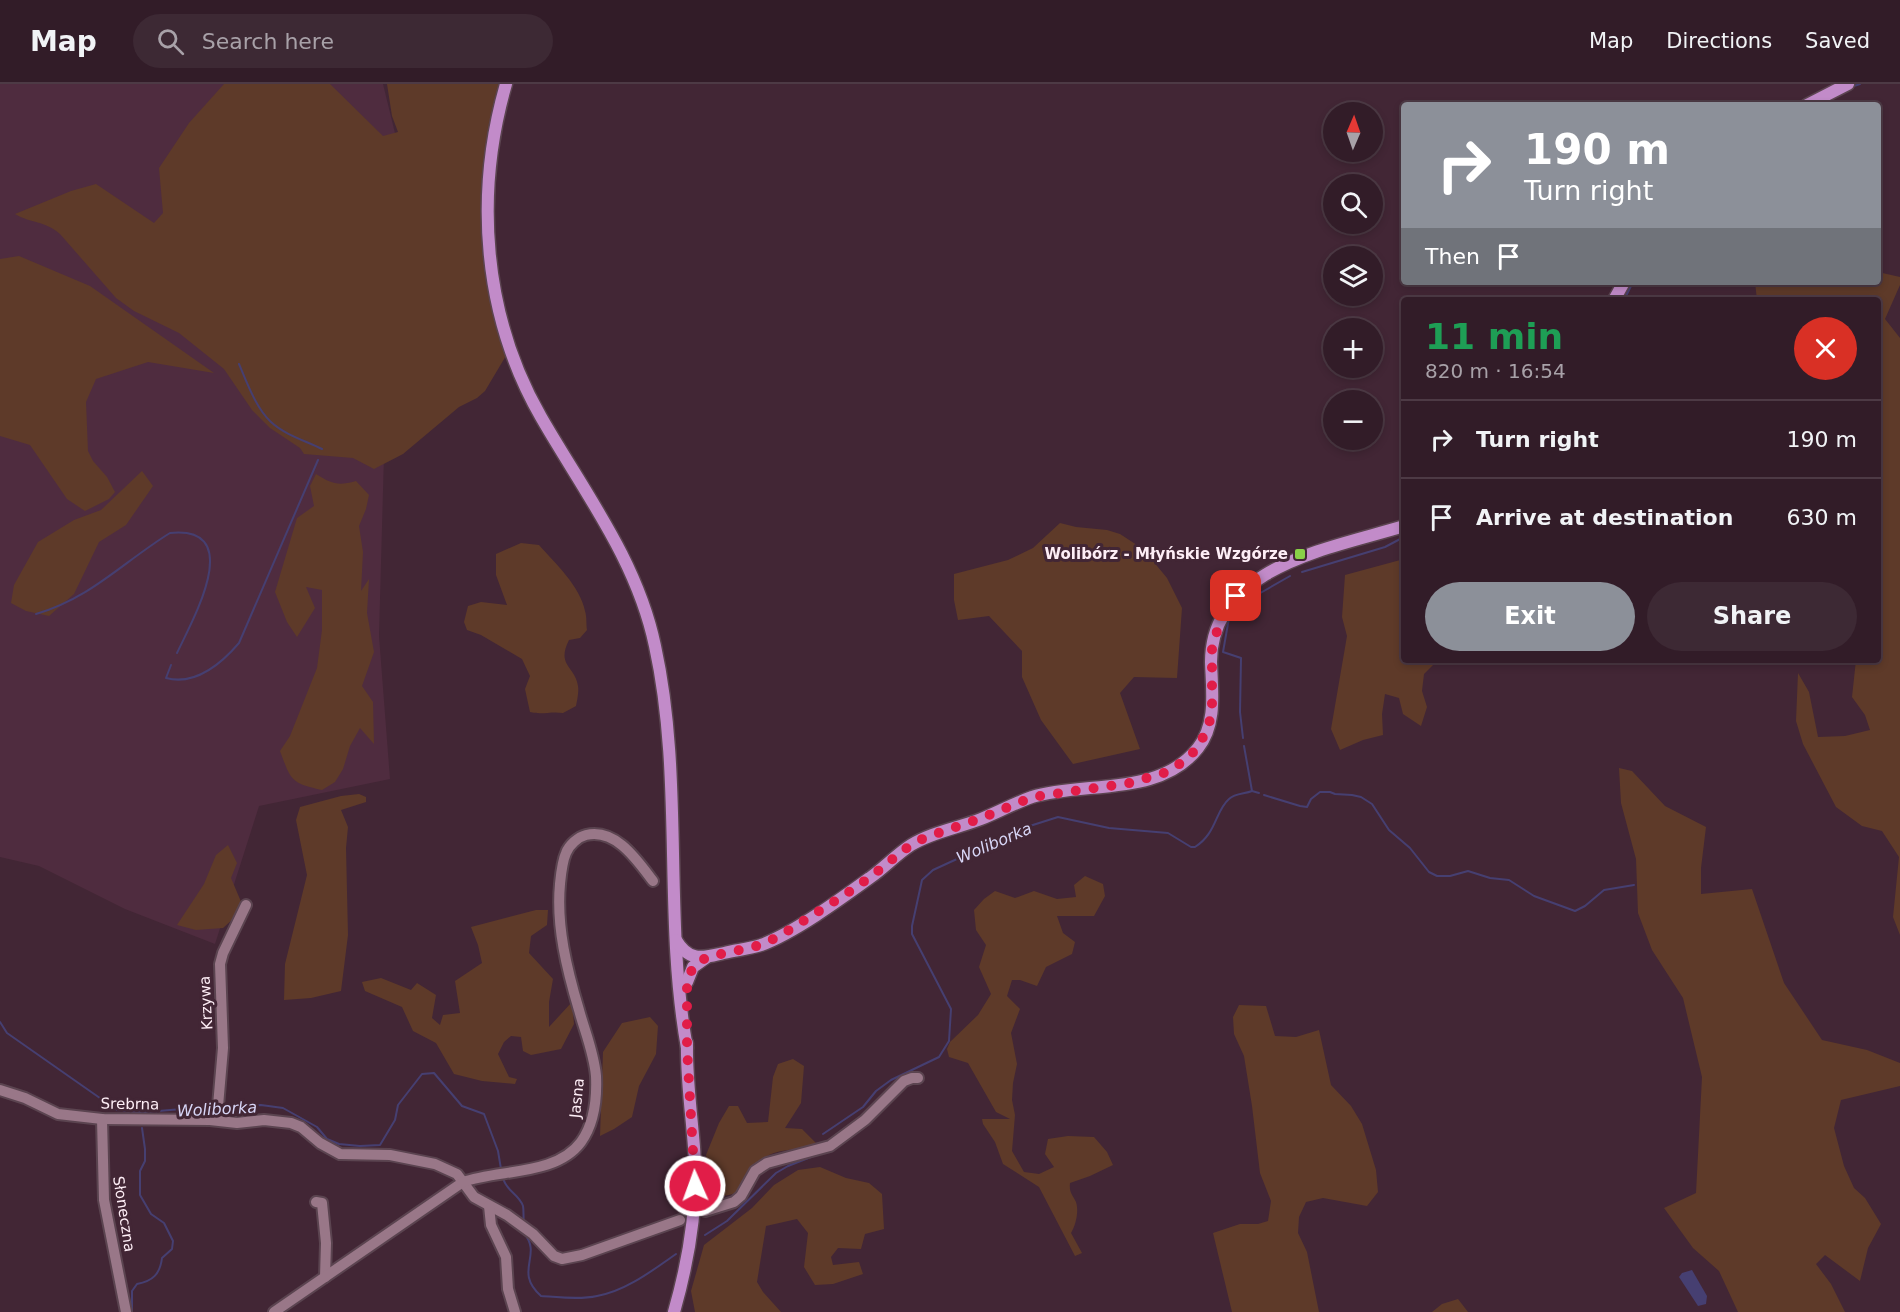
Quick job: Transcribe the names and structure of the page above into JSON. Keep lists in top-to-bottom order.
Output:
{
  "streets": {
    "street": [
      "Krzywa",
      "Jasna",
      "Srebrna",
      "Słoneczna"
    ]
  },
  "crossings": [
    ["Jasna", "Srebrna"],
    ["Srebrna", "Słoneczna"]
  ],
  "water": ["Woliborka"],
  "places": {
    "transit": ["Wolibórz - Młyńskie Wzgórze"]
  },
  "north": "top",
  "page": {
    "header": "Map",
    "search": "Search here",
    "nav": ["Map", "Directions", "Saved"],
    "map_buttons": ["+", "−"],
    "turn": ["190 m", "Turn right"],
    "then": "Then",
    "heading": ["11 min", "820 m · 16:54"],
    "list": [
      {
        "name": "Turn right",
        "value": "190 m"
      },
      {
        "name": "Arrive at destination",
        "value": "630 m"
      }
    ],
    "buttons": ["Exit", "Share"]
  }
}
